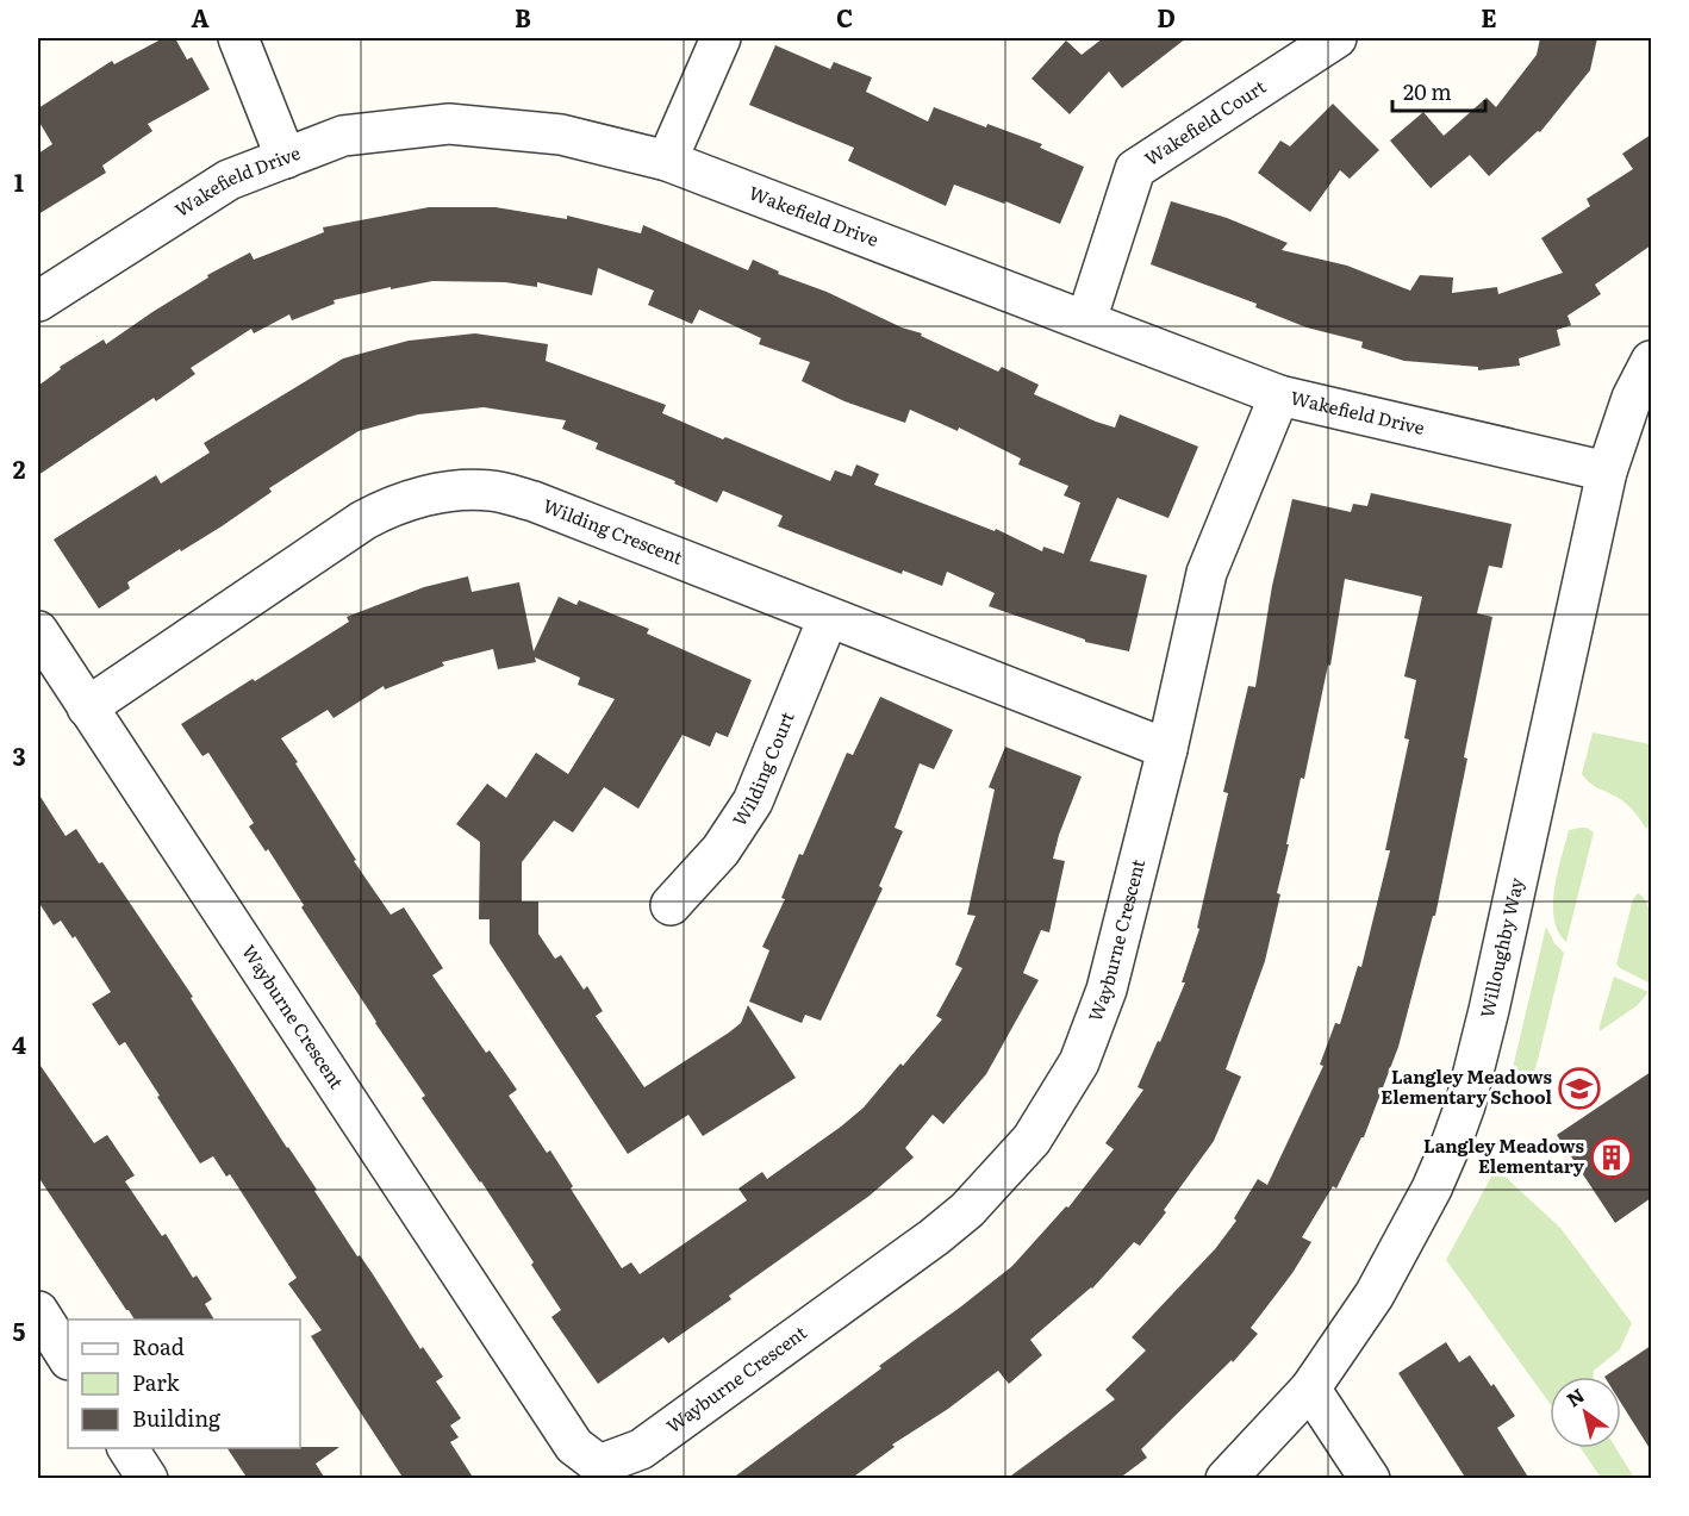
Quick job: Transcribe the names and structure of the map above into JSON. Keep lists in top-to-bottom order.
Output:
{
  "streets": {
    "street": [
      "Wakefield Court",
      "Wakefield Drive",
      "Wilding Crescent",
      "Wilding Court",
      "Wayburne Crescent",
      "Willoughby Way"
    ]
  },
  "crossings": [
    ["Wakefield Court", "Wakefield Drive"],
    ["Wakefield Drive", "Wayburne Crescent"],
    ["Wakefield Drive", "Willoughby Way"],
    ["Wilding Crescent", "Wilding Court"],
    ["Wilding Crescent", "Wayburne Crescent"]
  ],
  "places": {
    "school or university": ["Langley Meadows Elementary School"],
    "building": ["Langley Meadows Elementary"]
  },
  "legend": ["Road", "Park", "Building"],
  "scale_bar": "20 m",
  "north": "top left",
  "grid": {
    "columns": [
      "A",
      "B",
      "C",
      "D",
      "E"
    ],
    "rows": [
      "1",
      "2",
      "3",
      "4",
      "5"
    ]
  }
}
